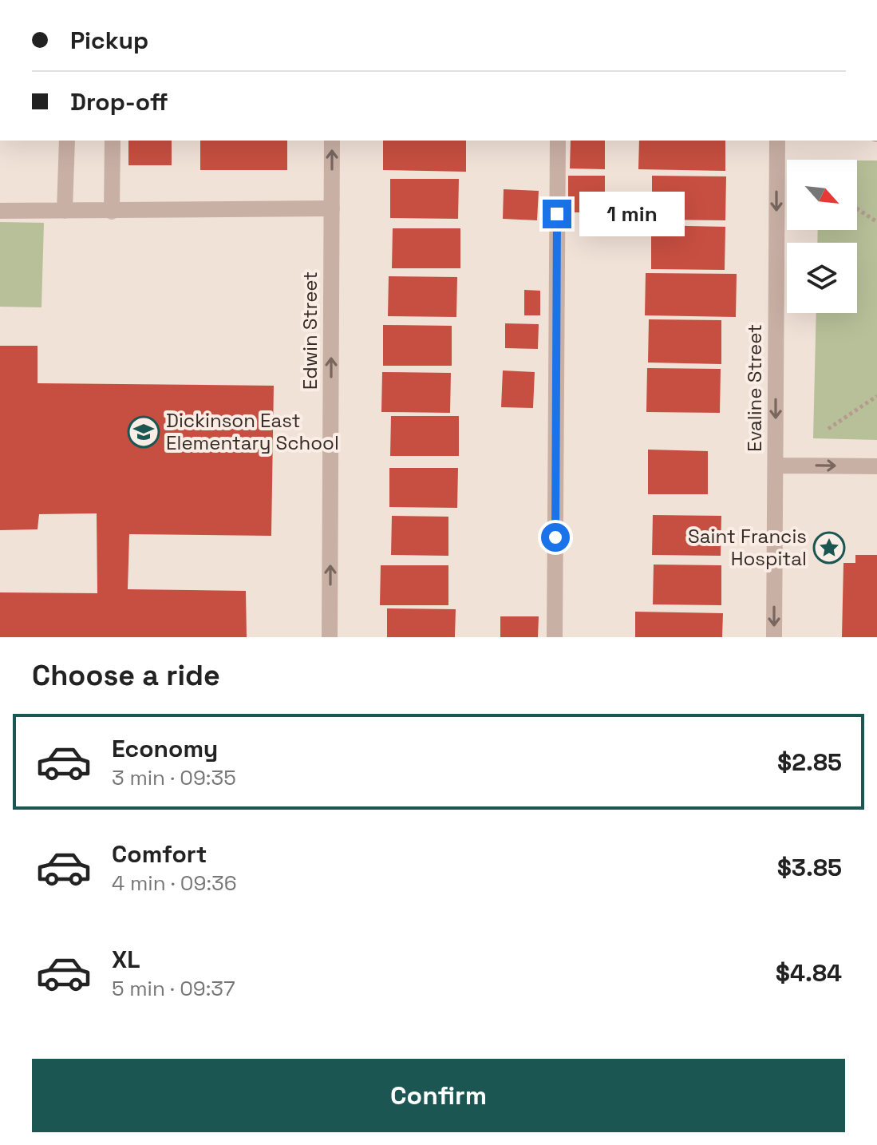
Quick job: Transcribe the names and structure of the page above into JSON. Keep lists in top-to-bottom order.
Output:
{
  "streets": {
    "street": ["Edwin Street", "Evaline Street"]
  },
  "one_way": ["Edwin Street", "Evaline Street"],
  "places": {
    "school or university": ["Dickinson East Elementary School"],
    "place": ["Saint Francis Hospital"]
  },
  "north": "bottom right",
  "page": {
    "banner": ["Pickup", "Drop-off"],
    "bubble": "1 min",
    "heading": "Choose a ride",
    "list": [
      {
        "name": "Economy",
        "note": "3 min · 09:35",
        "value": "$2.85"
      },
      {
        "name": "Comfort",
        "note": "4 min · 09:36",
        "value": "$3.85"
      },
      {
        "name": "XL",
        "note": "5 min · 09:37",
        "value": "$4.84"
      }
    ],
    "buttons": "Confirm"
  }
}
